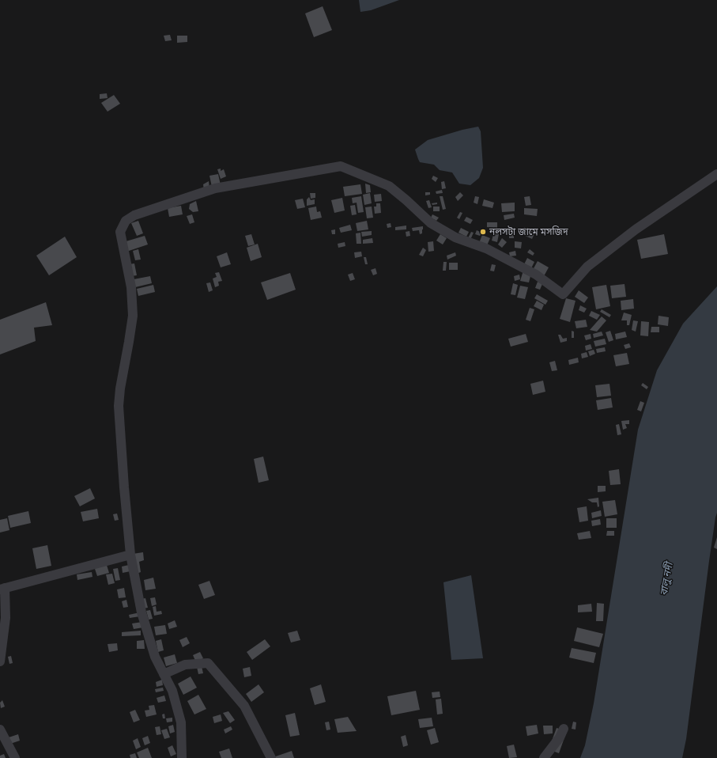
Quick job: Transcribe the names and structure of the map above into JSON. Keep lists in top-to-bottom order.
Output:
{
  "water": ["বালু নদী"],
  "places": ["নলসটা জামে মসজিদ"]
}
